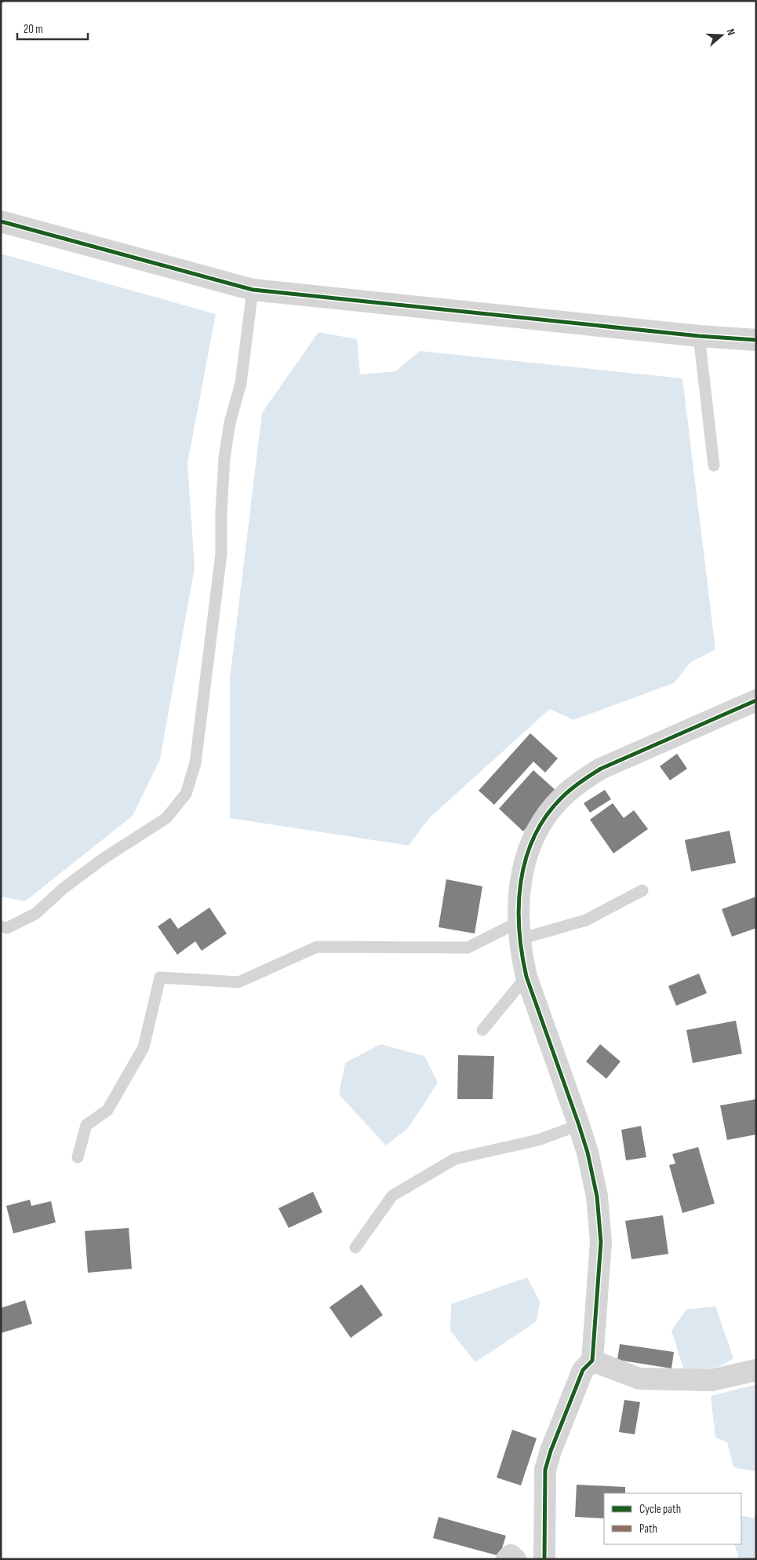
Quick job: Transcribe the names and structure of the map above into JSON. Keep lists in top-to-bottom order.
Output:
{
  "legend": ["Cycle path", "Path"],
  "scale_bar": "20 m",
  "north": "right"
}
